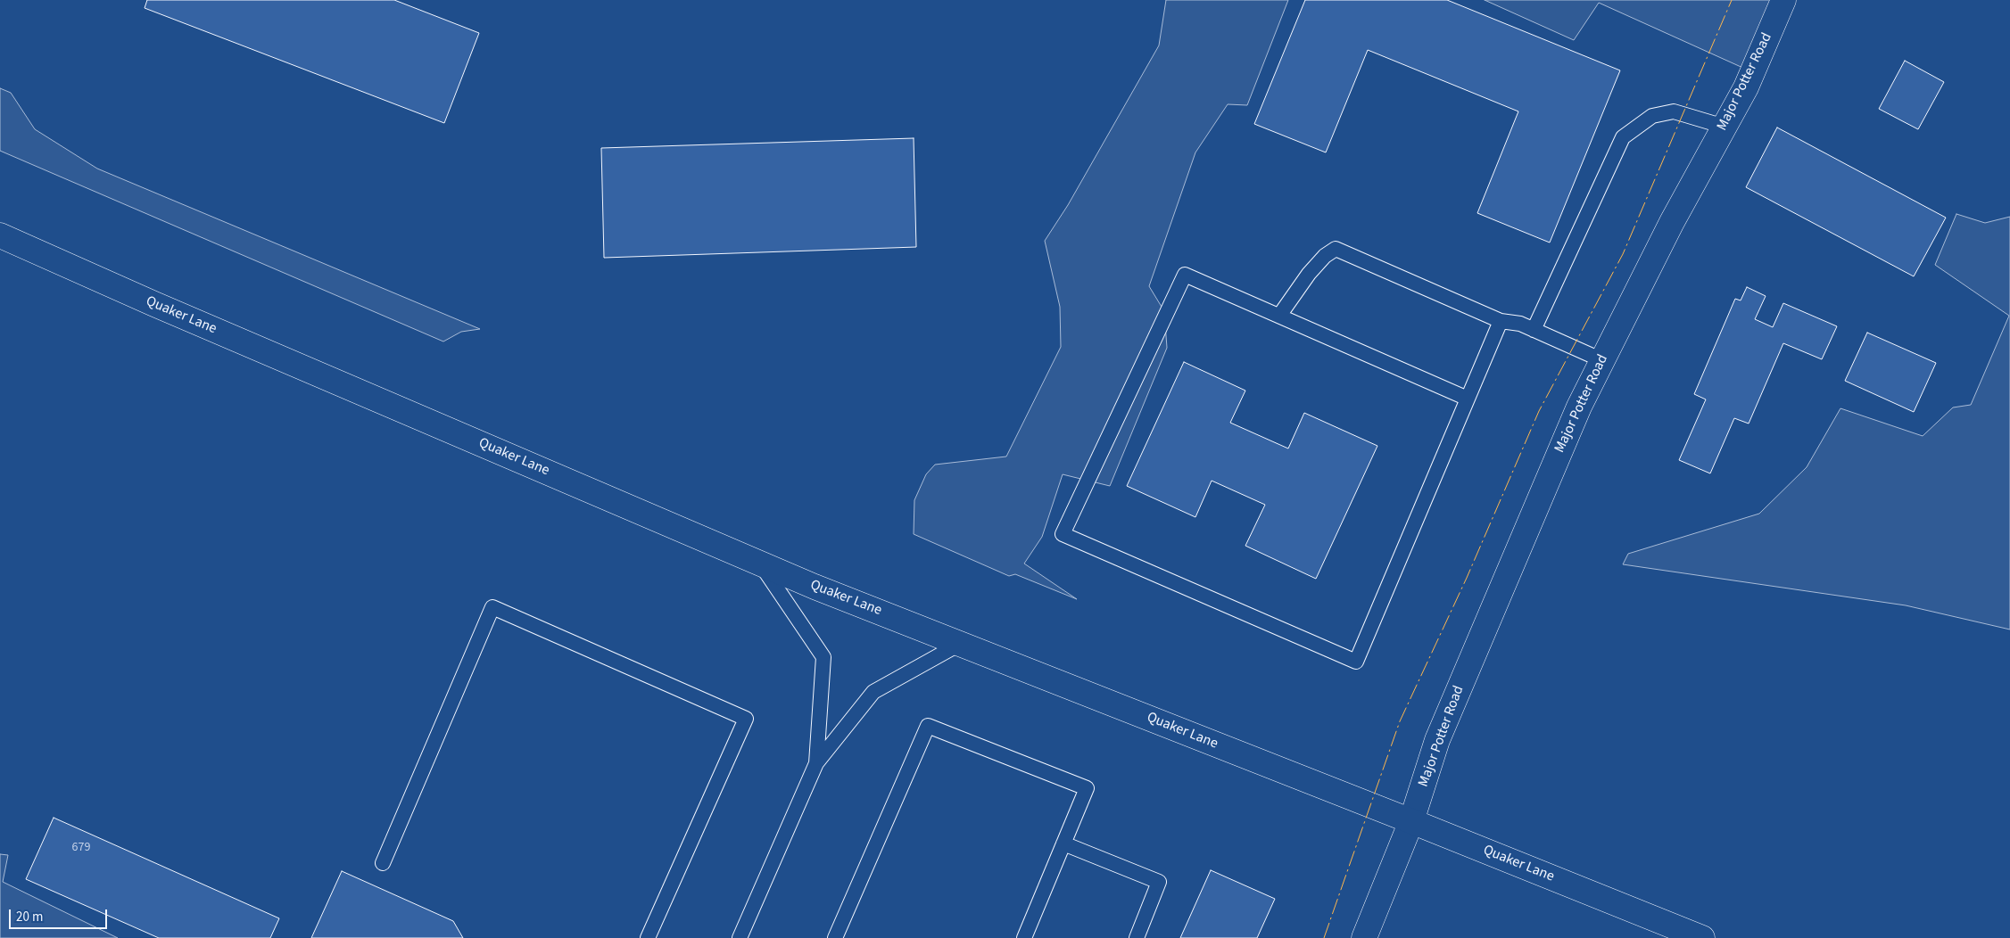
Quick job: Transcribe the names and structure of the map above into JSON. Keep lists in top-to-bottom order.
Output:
{
  "streets": {
    "main road": ["Major Potter Road", "Quaker Lane"]
  },
  "crossings": [
    ["Major Potter Road", "Quaker Lane"]
  ],
  "house_numbers": ["679"],
  "scale_bar": "20 m"
}
